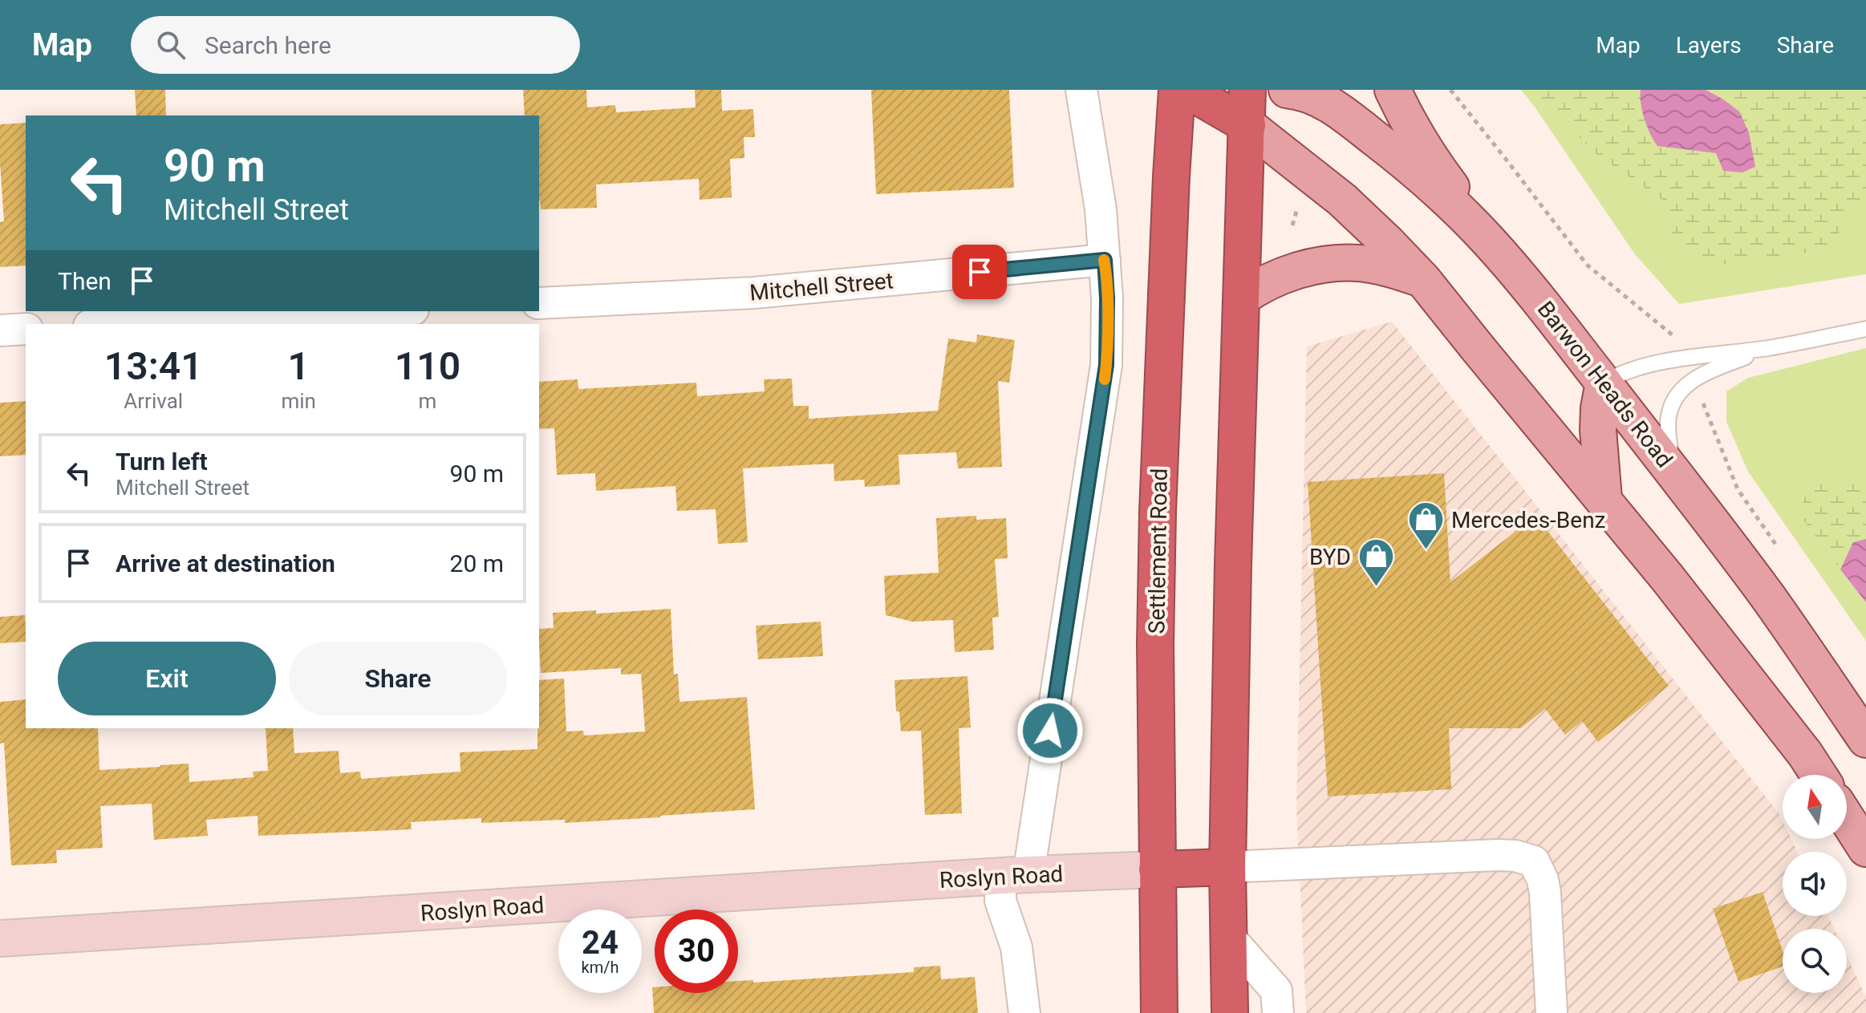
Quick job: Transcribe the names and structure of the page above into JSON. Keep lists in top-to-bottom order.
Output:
{
  "streets": {
    "highway": ["Settlement Road"],
    "main road": ["Barwon Heads Road"],
    "street": ["Mitchell Street", "Roslyn Road"]
  },
  "crossings": [
    ["Settlement Road", "Roslyn Road"]
  ],
  "places": {
    "shop": ["Mercedes-Benz", "BYD"]
  },
  "north": "top",
  "page": {
    "header": "Map",
    "search": "Search here",
    "nav": ["Map", "Layers", "Share"],
    "turn": ["90 m", "Mitchell Street"],
    "then": "Then",
    "eta": [
      "13:41",
      "Arrival",
      "1",
      "min",
      "110",
      "m"
    ],
    "list": [
      {
        "name": "Turn left",
        "note": "Mitchell Street",
        "value": "90 m"
      },
      {
        "name": "Arrive at destination",
        "value": "20 m"
      }
    ],
    "buttons": ["Exit", "Share"],
    "speed": "24 km/h",
    "limit": "30"
  }
}
